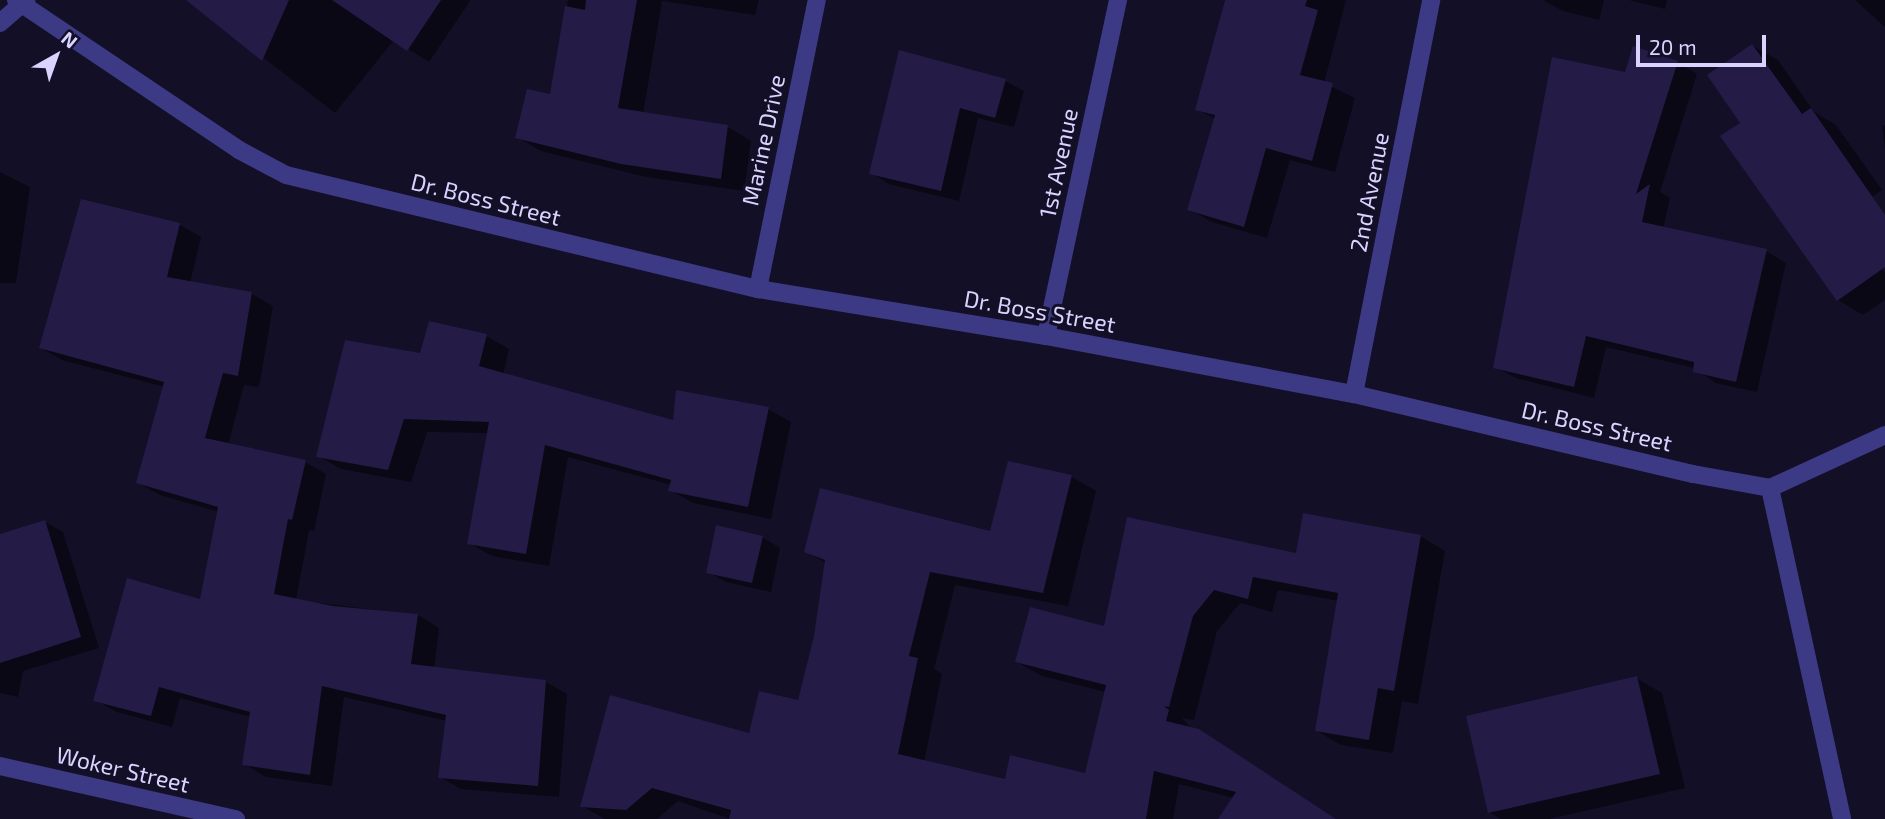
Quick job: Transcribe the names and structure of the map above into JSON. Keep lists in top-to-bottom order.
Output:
{
  "streets": {
    "street": [
      "Marine Drive",
      "1st Avenue",
      "2nd Avenue",
      "Dr. Boss Street",
      "Woker Street"
    ]
  },
  "crossings": [
    ["Marine Drive", "Dr. Boss Street"],
    ["1st Avenue", "Dr. Boss Street"],
    ["2nd Avenue", "Dr. Boss Street"]
  ],
  "scale_bar": "20 m",
  "north": "top right"
}
